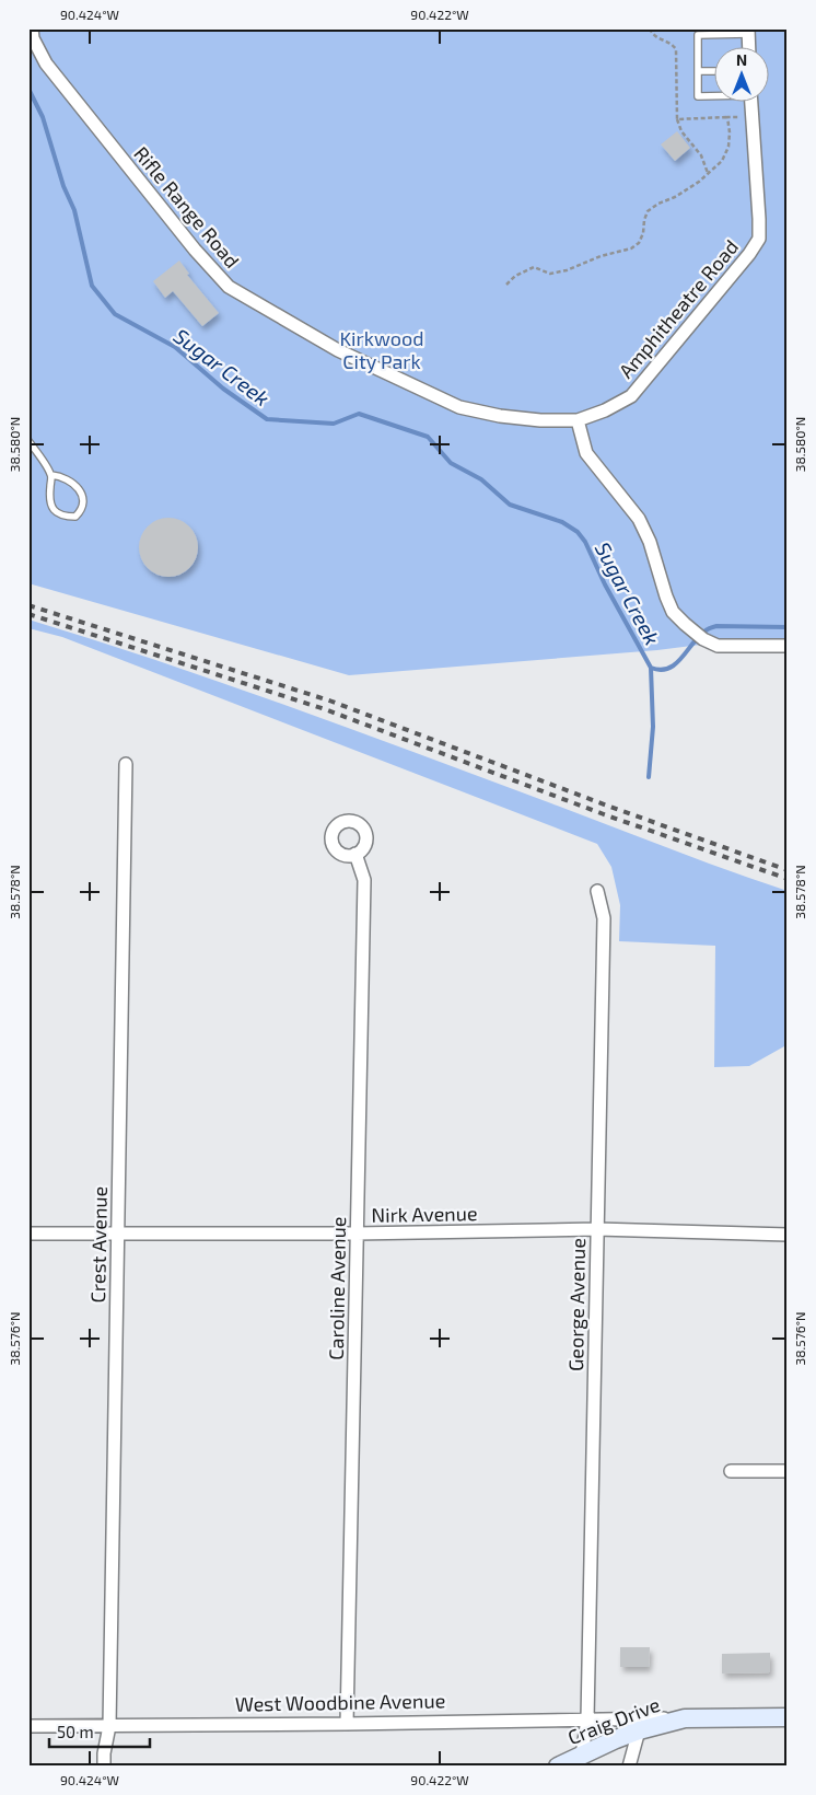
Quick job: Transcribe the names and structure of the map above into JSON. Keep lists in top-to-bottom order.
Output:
{
  "streets": {
    "street": [
      "Rifle Range Road",
      "Amphitheatre Road",
      "Nirk Avenue",
      "Crest Avenue",
      "Caroline Avenue",
      "George Avenue",
      "West Woodbine Avenue",
      "Craig Drive"
    ]
  },
  "crossings": [
    ["Rifle Range Road", "Amphitheatre Road"],
    ["Nirk Avenue", "Crest Avenue"],
    ["Nirk Avenue", "Caroline Avenue"],
    ["Nirk Avenue", "George Avenue"],
    ["Crest Avenue", "West Woodbine Avenue"],
    ["Caroline Avenue", "West Woodbine Avenue"],
    ["George Avenue", "West Woodbine Avenue"],
    ["West Woodbine Avenue", "Craig Drive"]
  ],
  "water": ["Sugar Creek"],
  "parks": ["Kirkwood City Park"],
  "scale_bar": "50 m",
  "north": "top",
  "coordinates": [
    "90.424°W",
    "90.422°W",
    "38.580°N",
    "38.578°N",
    "38.576°N"
  ]
}
